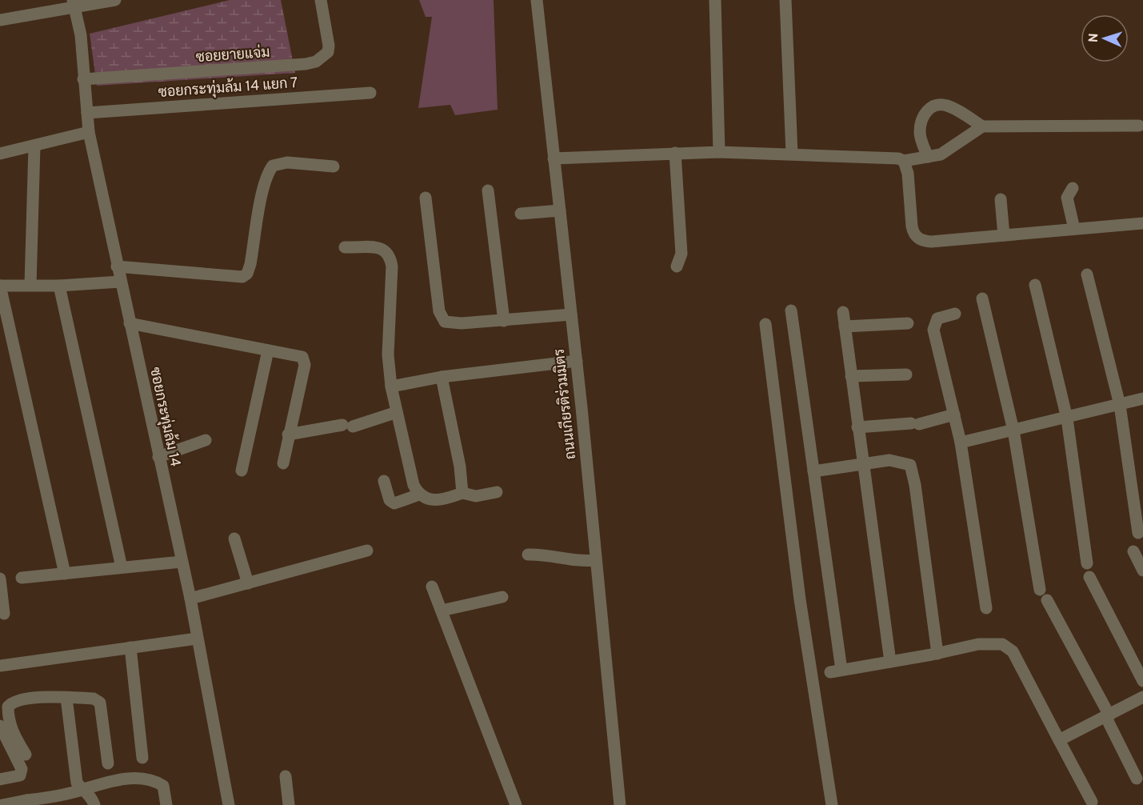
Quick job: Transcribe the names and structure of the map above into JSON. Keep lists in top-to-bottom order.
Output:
{
  "streets": {
    "street": [
      "ซอยยายแจ่ม",
      "ซอยกระทุ่มล้ม 14 แยก 7",
      "ถนนเกียรติร่วมมิตร",
      "ซอยกระทุ่มล้ม 14"
    ]
  },
  "crossings": [
    ["ซอยยายแจ่ม", "ซอยกระทุ่มล้ม 14"],
    ["ซอยกระทุ่มล้ม 14 แยก 7", "ซอยกระทุ่มล้ม 14"]
  ],
  "north": "left"
}
